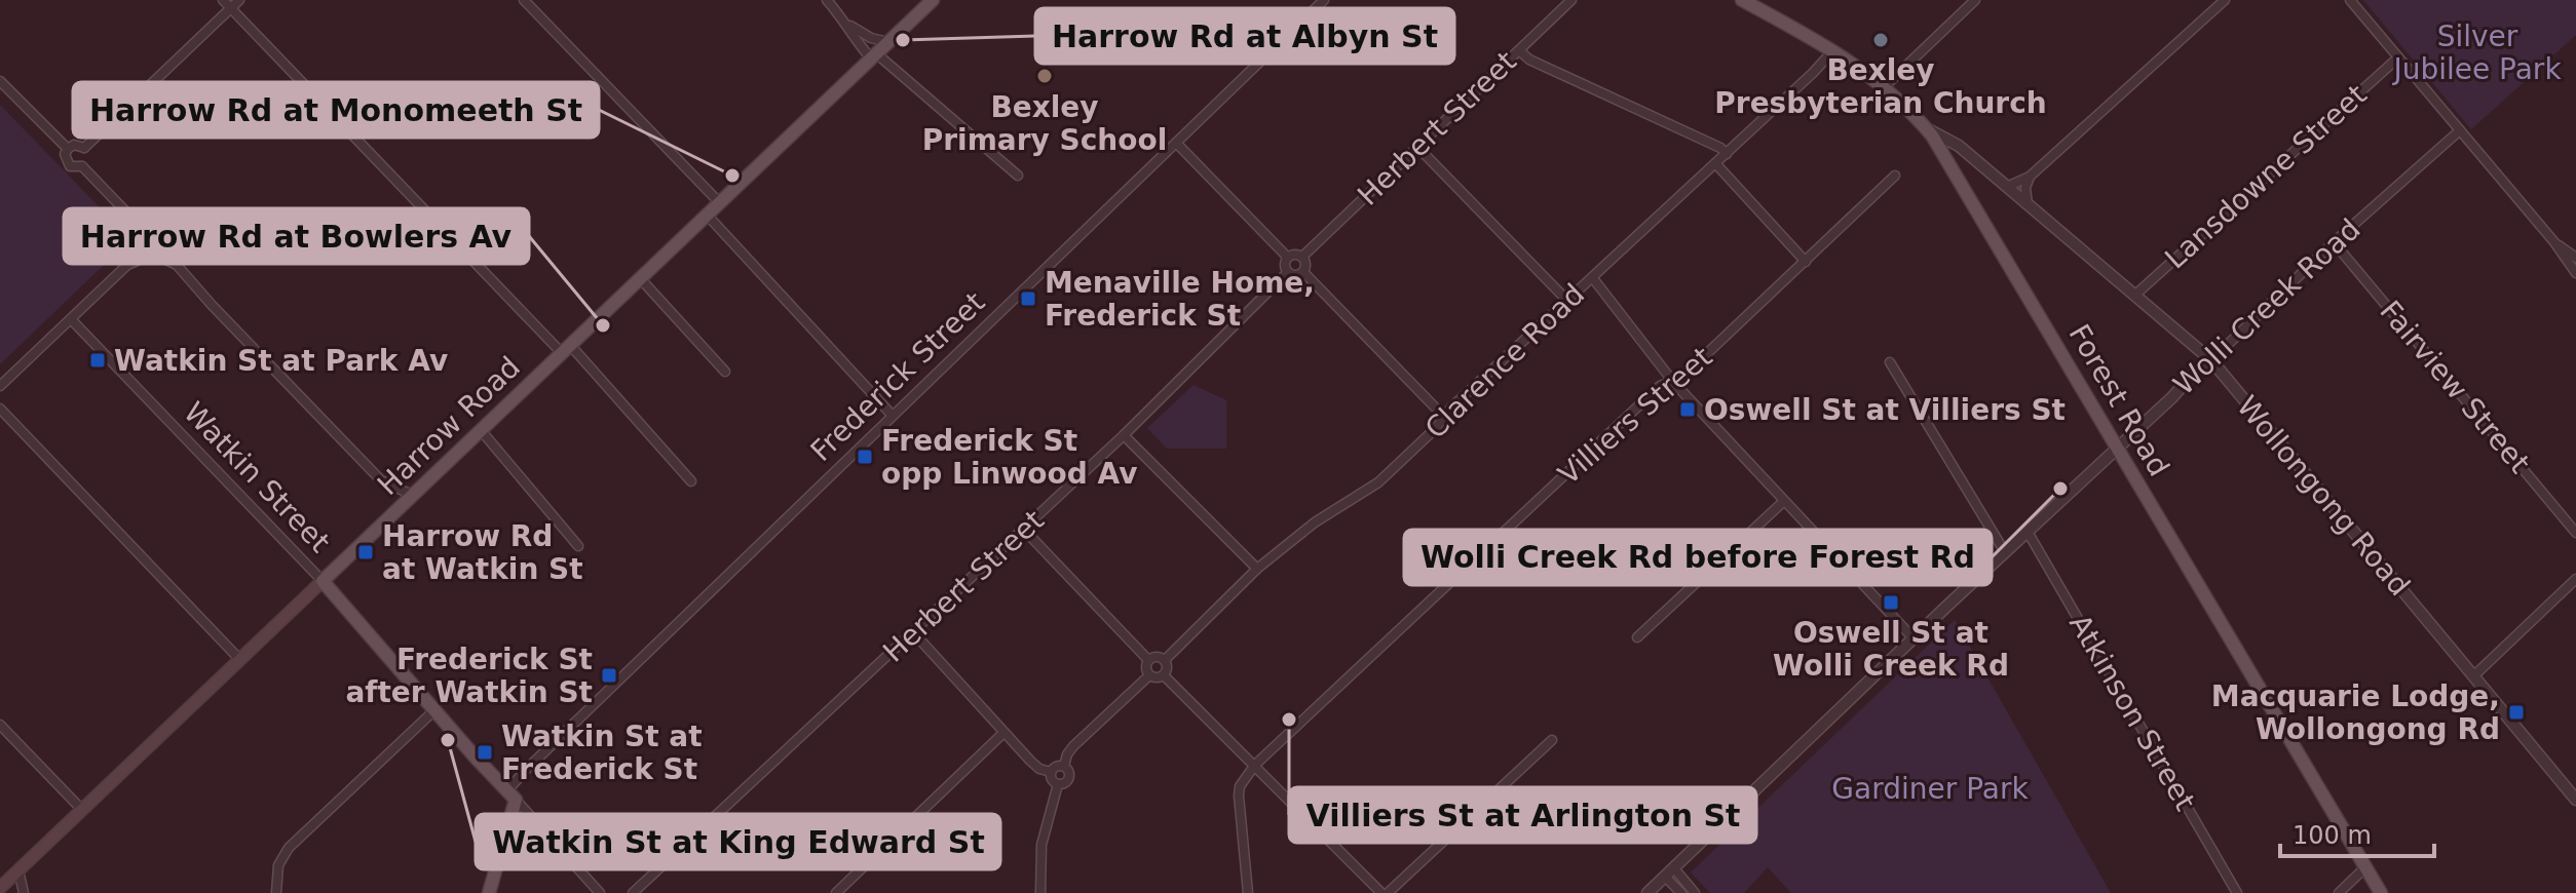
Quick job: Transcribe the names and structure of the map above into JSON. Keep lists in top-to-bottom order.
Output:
{
  "streets": {
    "main road": [
      "Frederick Street",
      "Forest Road",
      "Harrow Road",
      "Watkin Street"
    ],
    "street": [
      "Herbert Street",
      "Lansdowne Street",
      "Wolli Creek Road",
      "Clarence Road",
      "Fairview Street",
      "Villiers Street",
      "Wollongong Road",
      "Atkinson Street"
    ]
  },
  "crossings": [
    ["Lansdowne Street", "Wollongong Road"],
    ["Wolli Creek Road", "Fairview Street"],
    ["Wolli Creek Road", "Forest Road"],
    ["Wolli Creek Road", "Wollongong Road"],
    ["Wolli Creek Road", "Atkinson Street"],
    ["Clarence Road", "Forest Road"],
    ["Frederick Street", "Watkin Street"],
    ["Forest Road", "Wollongong Road"],
    ["Harrow Road", "Watkin Street"]
  ],
  "parks": ["Silver Jubilee Park", "Gardiner Park"],
  "places": {
    "other": [
      "Harrow Rd at Albyn St",
      "Bexley Presbyterian Church",
      "Bexley Primary School",
      "Harrow Rd at Monomeeth St",
      "Harrow Rd at Bowlers Av",
      "Wolli Creek Rd before Forest Rd",
      "Villiers St at Arlington St",
      "Watkin St at King Edward St"
    ],
    "transit": [
      "Menaville Home, Frederick St",
      "Watkin St at Park Av",
      "Oswell St at Villiers St",
      "Frederick St opp Linwood Av",
      "Harrow Rd at Watkin St",
      "Oswell St at Wolli Creek Rd",
      "Frederick St after Watkin St",
      "Macquarie Lodge, Wollongong Rd",
      "Watkin St at Frederick St"
    ]
  },
  "scale_bar": "100 m"
}
